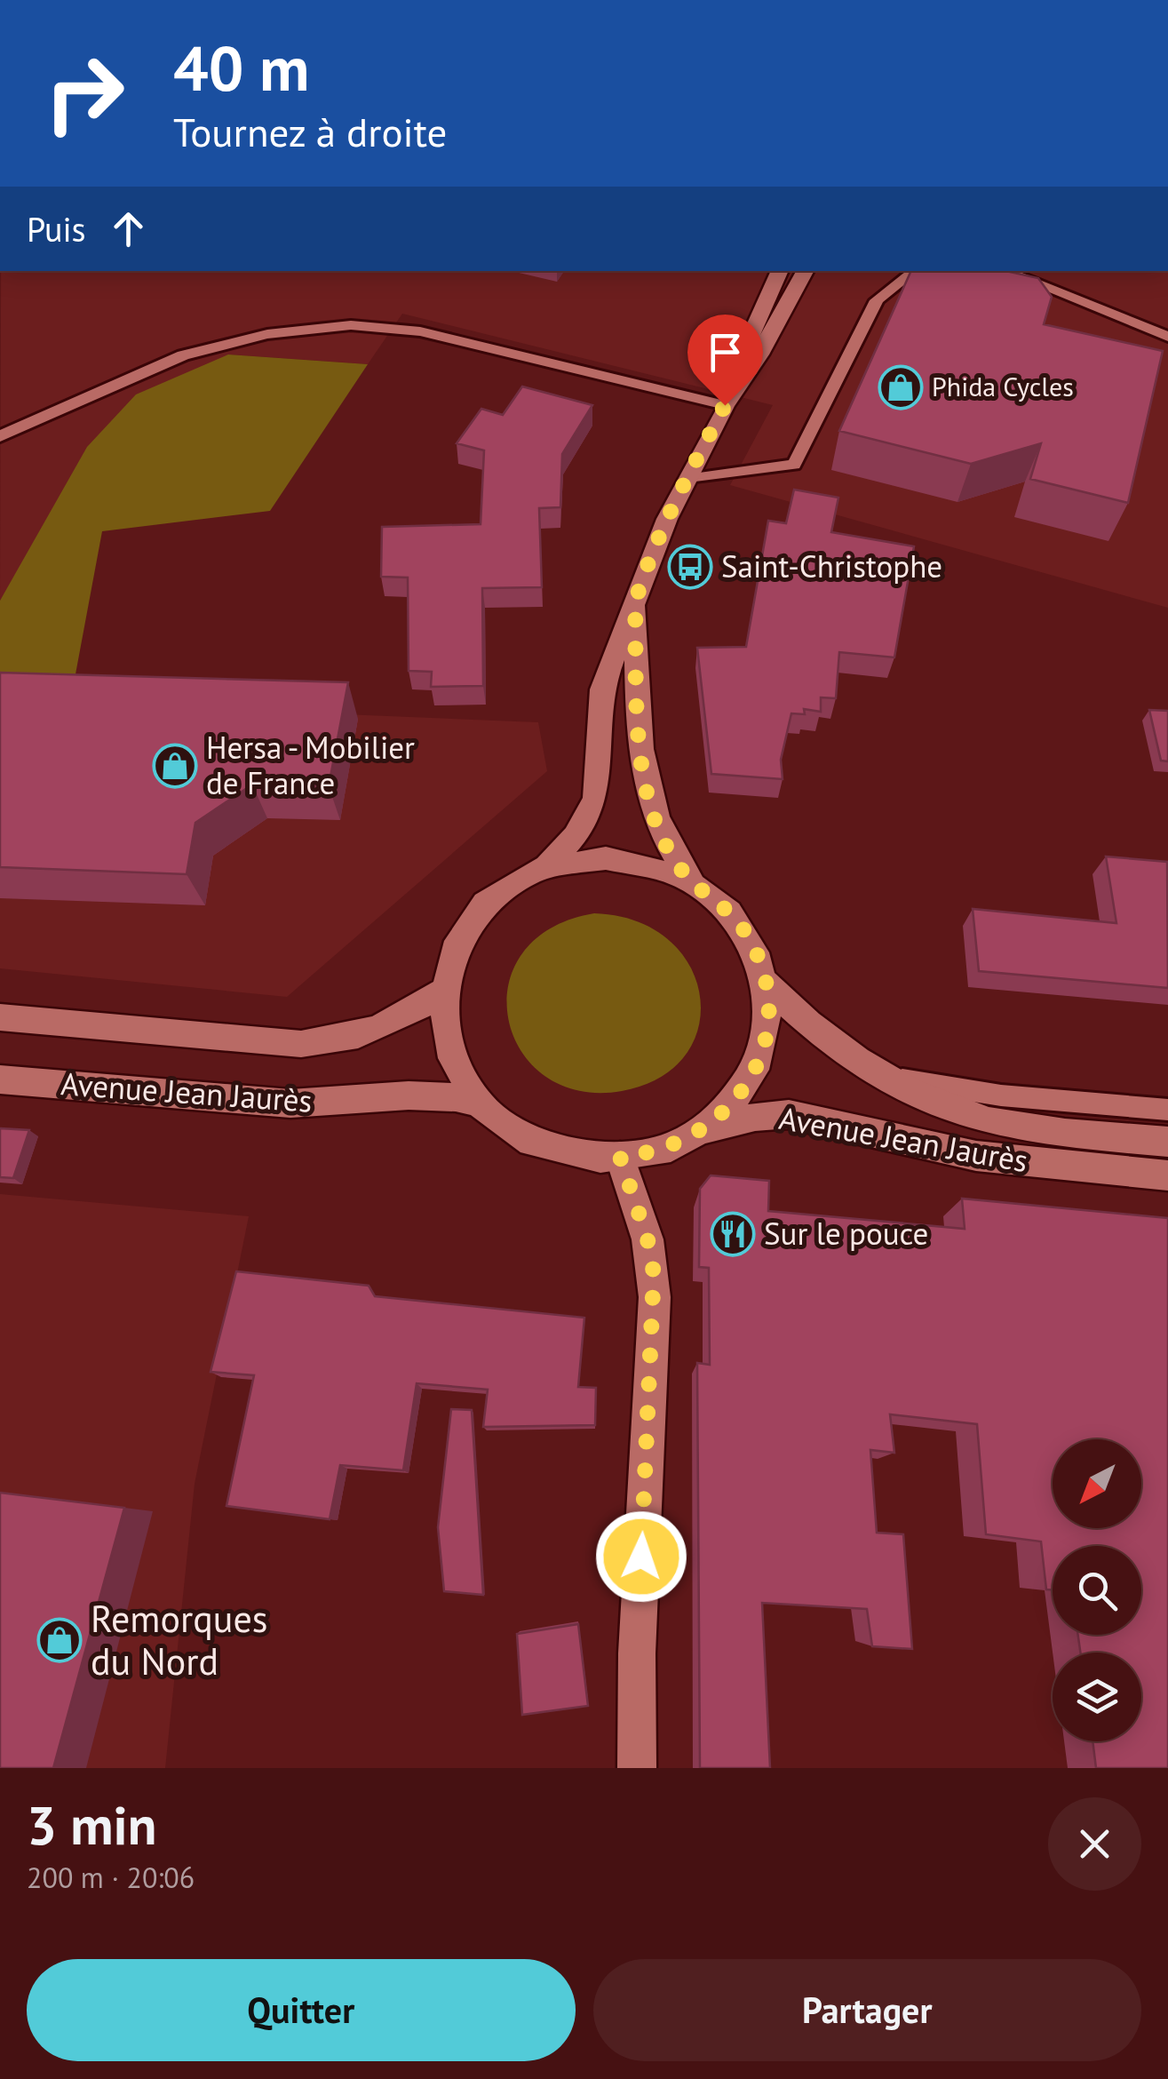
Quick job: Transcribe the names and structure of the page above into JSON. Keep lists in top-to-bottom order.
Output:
{
  "streets": {
    "main road": ["Avenue Jean Jaurès"]
  },
  "places": {
    "shop": ["Phida Cycles", "Hersa - Mobilier de France", "Remorques du Nord"],
    "bus stop": ["Saint-Christophe"],
    "restaurant": ["Sur le pouce"]
  },
  "north": "bottom left",
  "page": {
    "turn": ["40 m", "Tournez à droite"],
    "then": "Puis",
    "heading": ["3 min", "200 m · 20:06"],
    "buttons": ["Quitter", "Partager"]
  }
}
